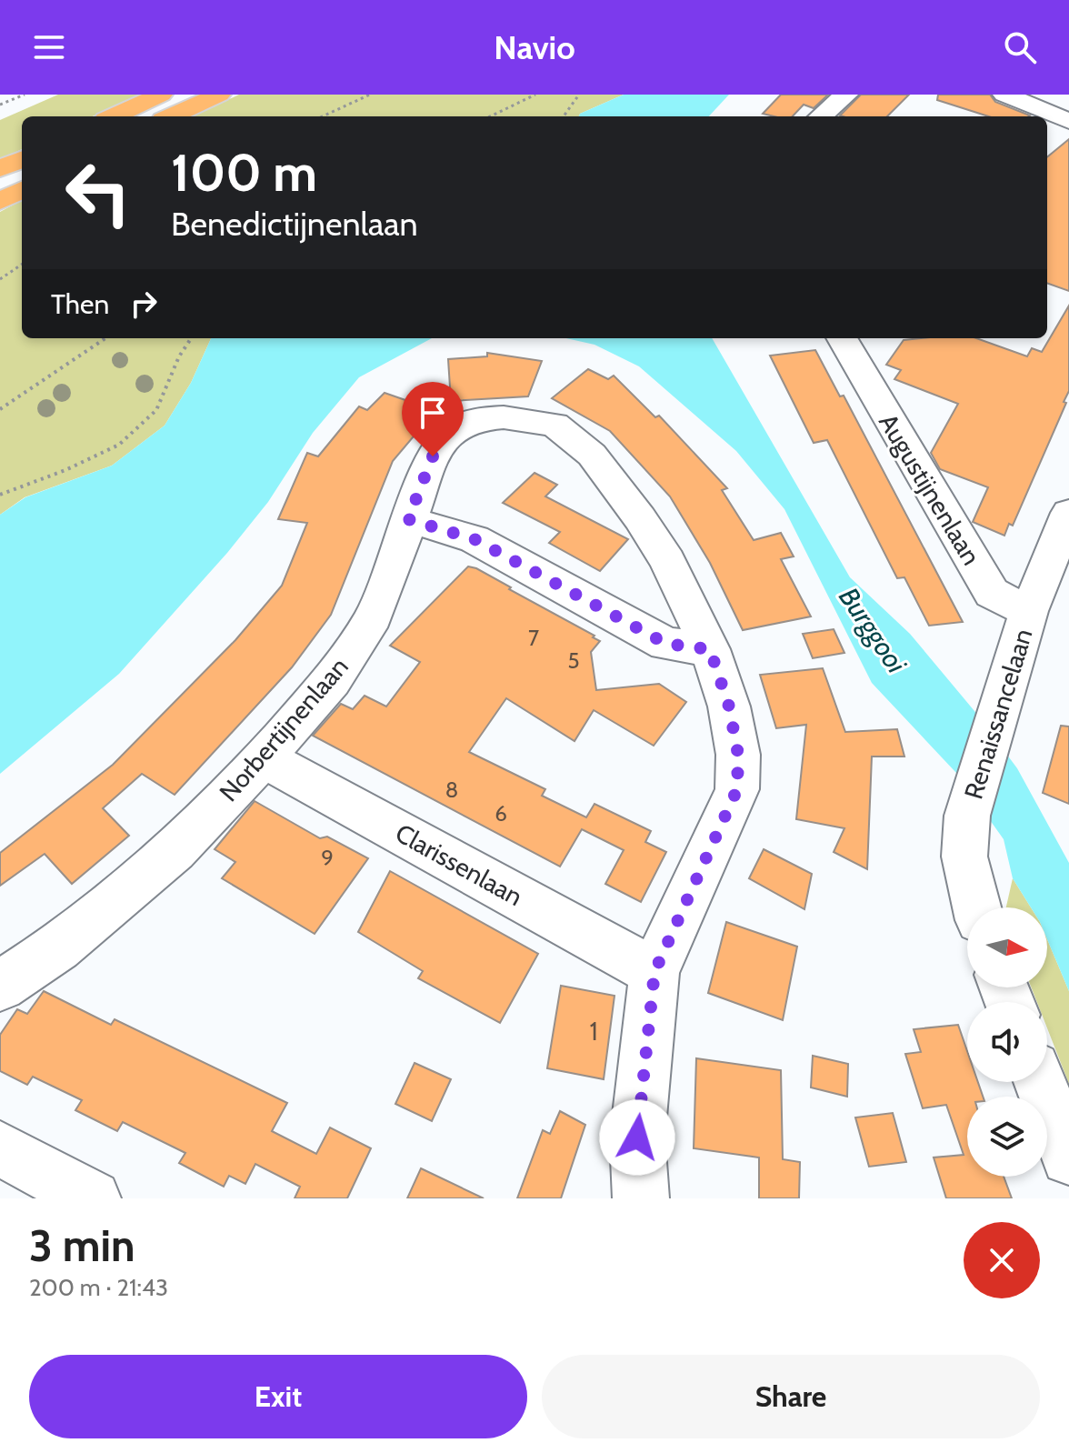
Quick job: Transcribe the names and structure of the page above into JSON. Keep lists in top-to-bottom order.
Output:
{
  "streets": {
    "street": [
      "Augustijnenlaan",
      "Renaissancelaan",
      "Norbertijnenlaan",
      "Clarissenlaan"
    ]
  },
  "crossings": [
    ["Augustijnenlaan", "Renaissancelaan"],
    ["Norbertijnenlaan", "Clarissenlaan"]
  ],
  "water": ["Burggooi"],
  "house_numbers": [
    "7",
    "5",
    "8",
    "6",
    "9",
    "1"
  ],
  "north": "right",
  "page": {
    "header": "Navio",
    "turn": ["100 m", "Benedictijnenlaan"],
    "then": "Then",
    "heading": ["3 min", "200 m · 21:43"],
    "buttons": ["Exit", "Share"]
  }
}
